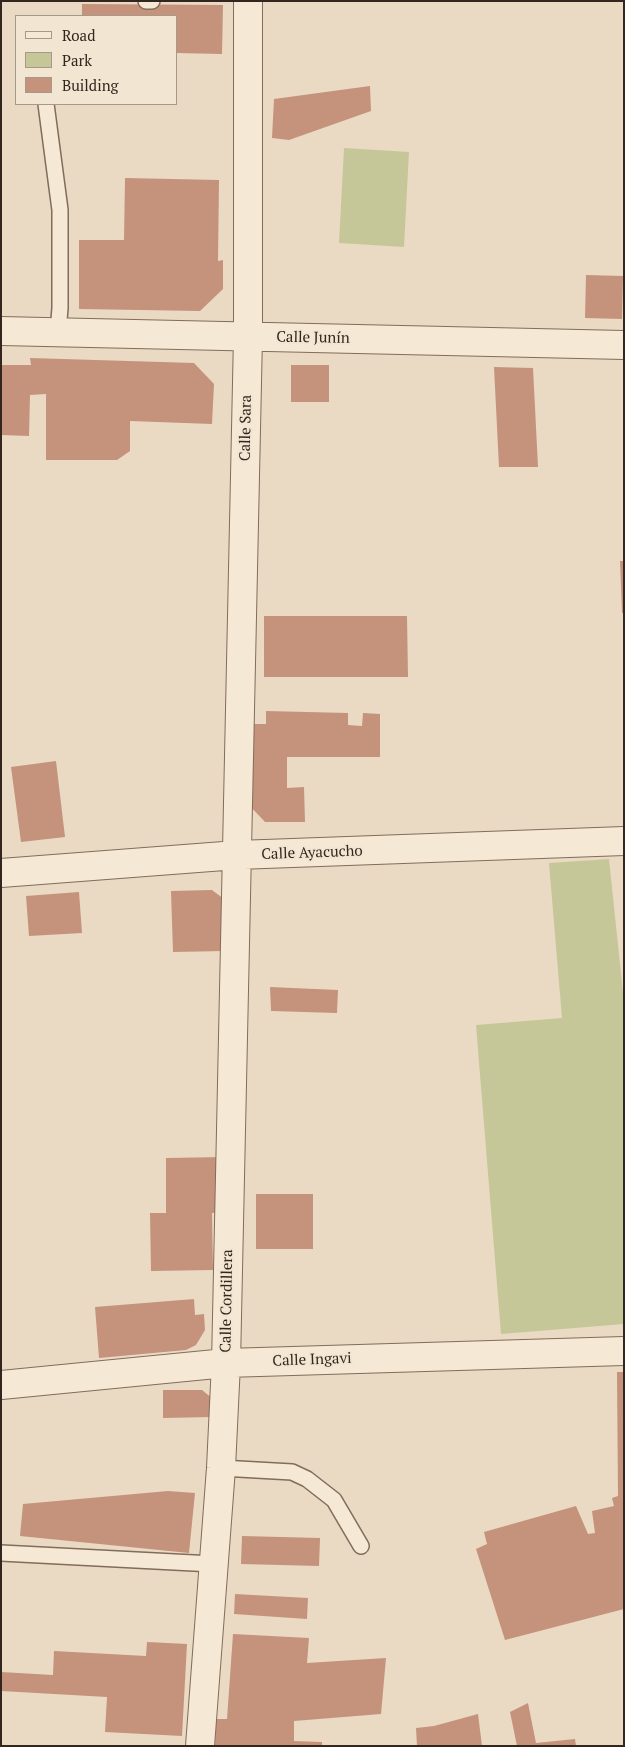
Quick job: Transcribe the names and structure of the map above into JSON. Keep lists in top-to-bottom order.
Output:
{
  "streets": {
    "street": [
      "Calle Junín",
      "Calle Sara",
      "Calle Ayacucho",
      "Calle Cordillera",
      "Calle Ingavi"
    ]
  },
  "crossings": [
    ["Calle Junín", "Calle Sara"],
    ["Calle Sara", "Calle Ayacucho"],
    ["Calle Sara", "Calle Cordillera"],
    ["Calle Ayacucho", "Calle Cordillera"],
    ["Calle Cordillera", "Calle Ingavi"]
  ],
  "legend": ["Road", "Park", "Building"]
}
